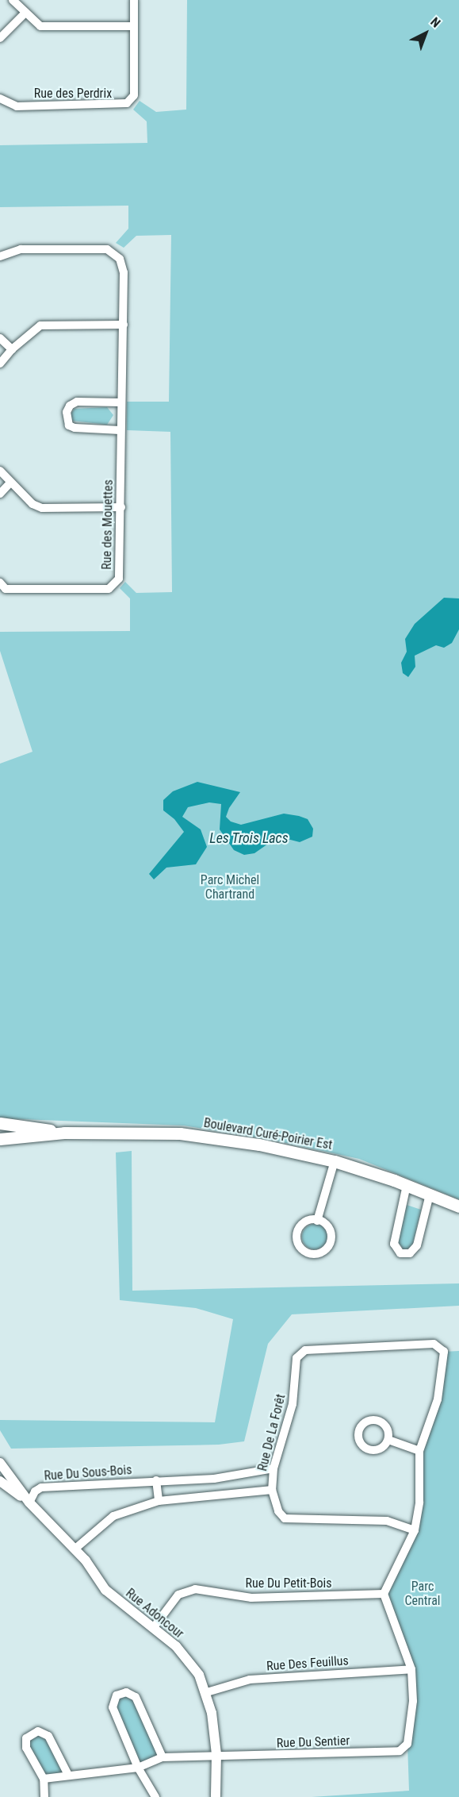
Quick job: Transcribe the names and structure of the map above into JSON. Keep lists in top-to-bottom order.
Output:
{
  "streets": {
    "main road": ["Boulevard Curé-Poirier Est"],
    "street": [
      "Rue des Perdrix",
      "Rue des Mouettes",
      "Rue De La Forêt",
      "Rue Du Sous-Bois",
      "Rue Du Petit-Bois",
      "Rue Adoncour",
      "Rue Des Feuillus",
      "Rue Du Sentier"
    ]
  },
  "crossings": [
    ["Rue De La Forêt", "Rue Du Sous-Bois"],
    ["Rue Du Sous-Bois", "Rue Adoncour"],
    ["Rue Du Petit-Bois", "Rue Adoncour"],
    ["Rue Adoncour", "Rue Des Feuillus"],
    ["Rue Adoncour", "Rue Du Sentier"],
    ["Rue Des Feuillus", "Rue Du Sentier"]
  ],
  "water": ["Les Trois Lacs"],
  "parks": ["Parc Michel Chartrand", "Parc Central"],
  "north": "top right"
}
